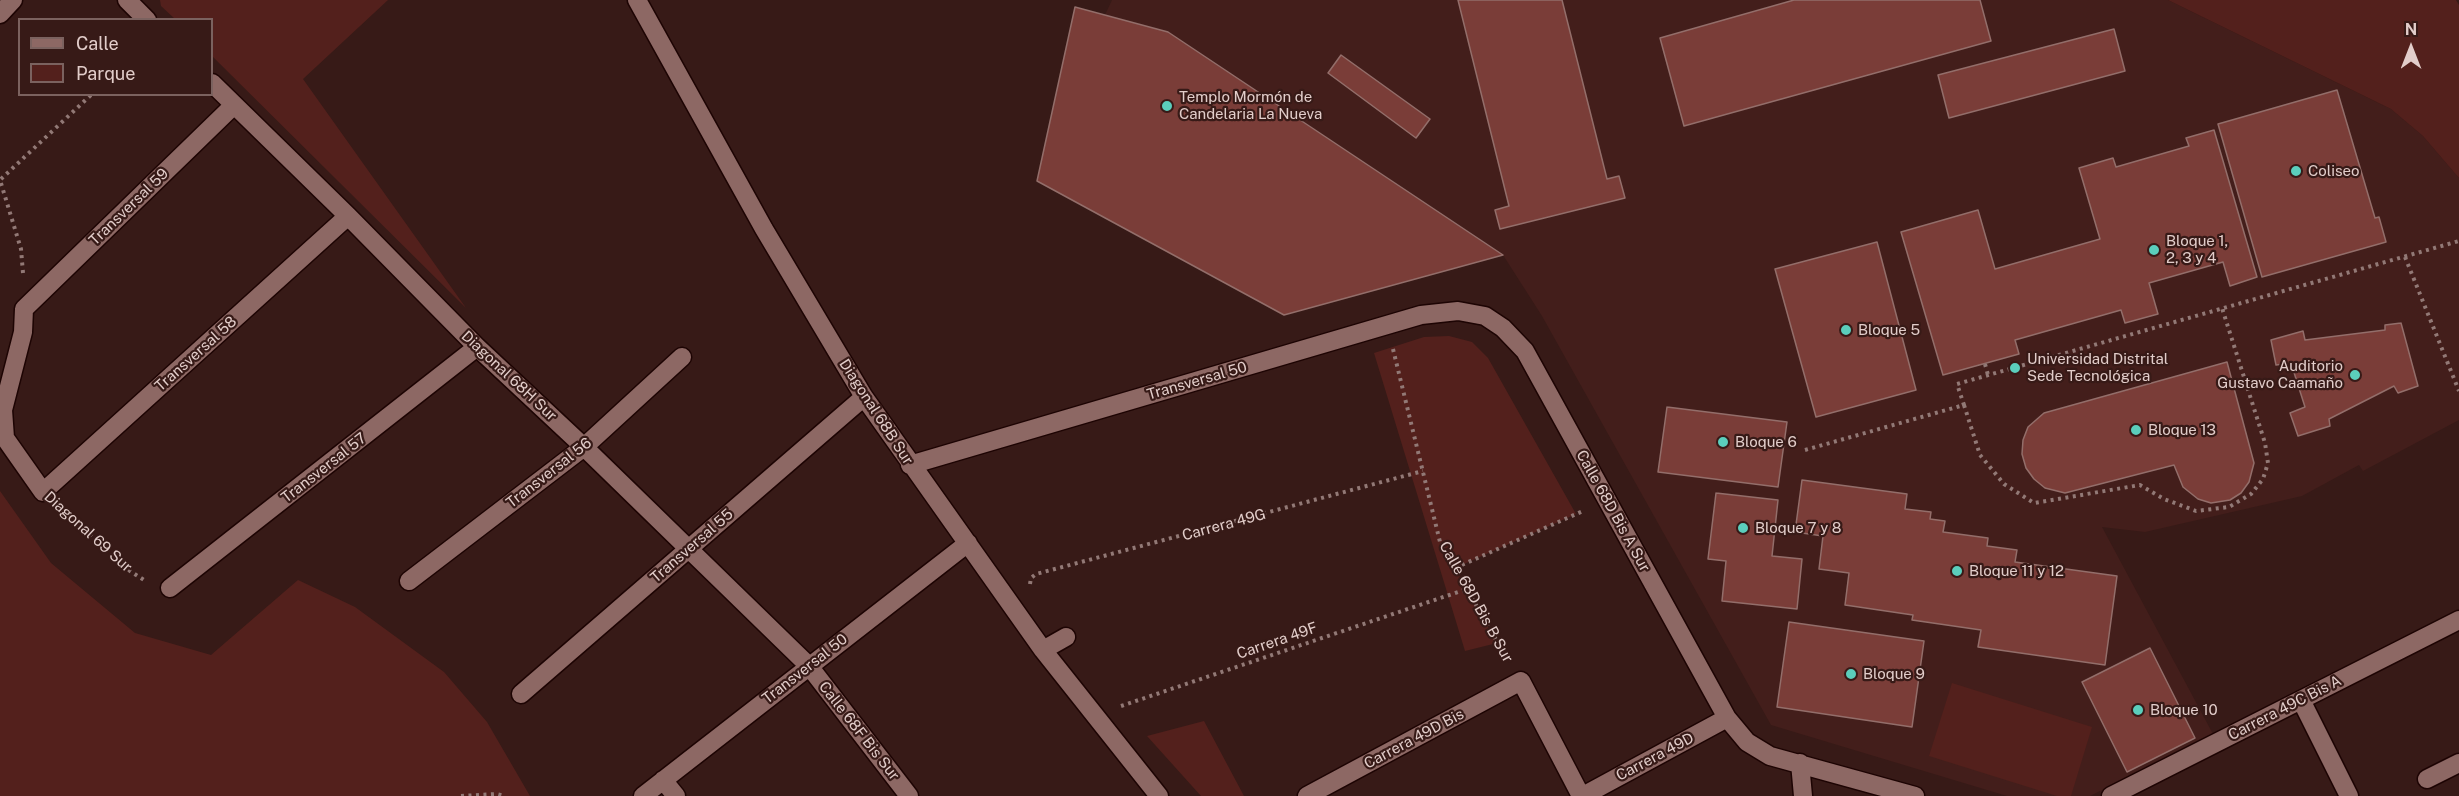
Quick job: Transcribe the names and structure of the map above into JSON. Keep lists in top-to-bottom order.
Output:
{
  "streets": {
    "street": [
      "Transversal 59",
      "Transversal 58",
      "Diagonal 68H Sur",
      "Transversal 50",
      "Diagonal 68B Sur",
      "Transversal 57",
      "Transversal 56",
      "Calle 68D Bis A Sur",
      "Diagonal 69 Sur",
      "Transversal 55",
      "Carrera 49C Bis A",
      "Calle 68F Bis Sur",
      "Carrera 49D Bis",
      "Carrera 49D"
    ],
    "path": ["Carrera 49G", "Calle 68D Bis B Sur", "Carrera 49F"]
  },
  "crossings": [
    ["Transversal 59", "Diagonal 68H Sur"],
    ["Transversal 59", "Diagonal 69 Sur"],
    ["Transversal 58", "Diagonal 68H Sur"],
    ["Transversal 58", "Diagonal 69 Sur"],
    ["Diagonal 68H Sur", "Transversal 50"],
    ["Diagonal 68H Sur", "Transversal 57"],
    ["Diagonal 68H Sur", "Transversal 56"],
    ["Diagonal 68H Sur", "Transversal 55"],
    ["Diagonal 68H Sur", "Calle 68F Bis Sur"],
    ["Transversal 50", "Diagonal 68B Sur"],
    ["Transversal 50", "Calle 68D Bis A Sur"],
    ["Transversal 50", "Calle 68D Bis B Sur"],
    ["Transversal 50", "Calle 68F Bis Sur"],
    ["Diagonal 68B Sur", "Transversal 55"],
    ["Diagonal 68B Sur", "Carrera 49F"],
    ["Transversal 57", "Diagonal 69 Sur"],
    ["Calle 68D Bis A Sur", "Carrera 49D"],
    ["Carrera 49G", "Calle 68D Bis B Sur"],
    ["Calle 68D Bis B Sur", "Carrera 49F"],
    ["Calle 68D Bis B Sur", "Carrera 49D Bis"]
  ],
  "places": [
    "Templo Mormón de Candelaria La Nueva",
    "Coliseo",
    "Bloque 1, 2, 3 y 4",
    "Bloque 5",
    "Universidad Distrital Sede Tecnológica",
    "Auditorio Gustavo Caamaño",
    "Bloque 13",
    "Bloque 6",
    "Bloque 7 y 8",
    "Bloque 11 y 12",
    "Bloque 9",
    "Bloque 10"
  ],
  "legend": ["Calle", "Parque"],
  "north": "top"
}
